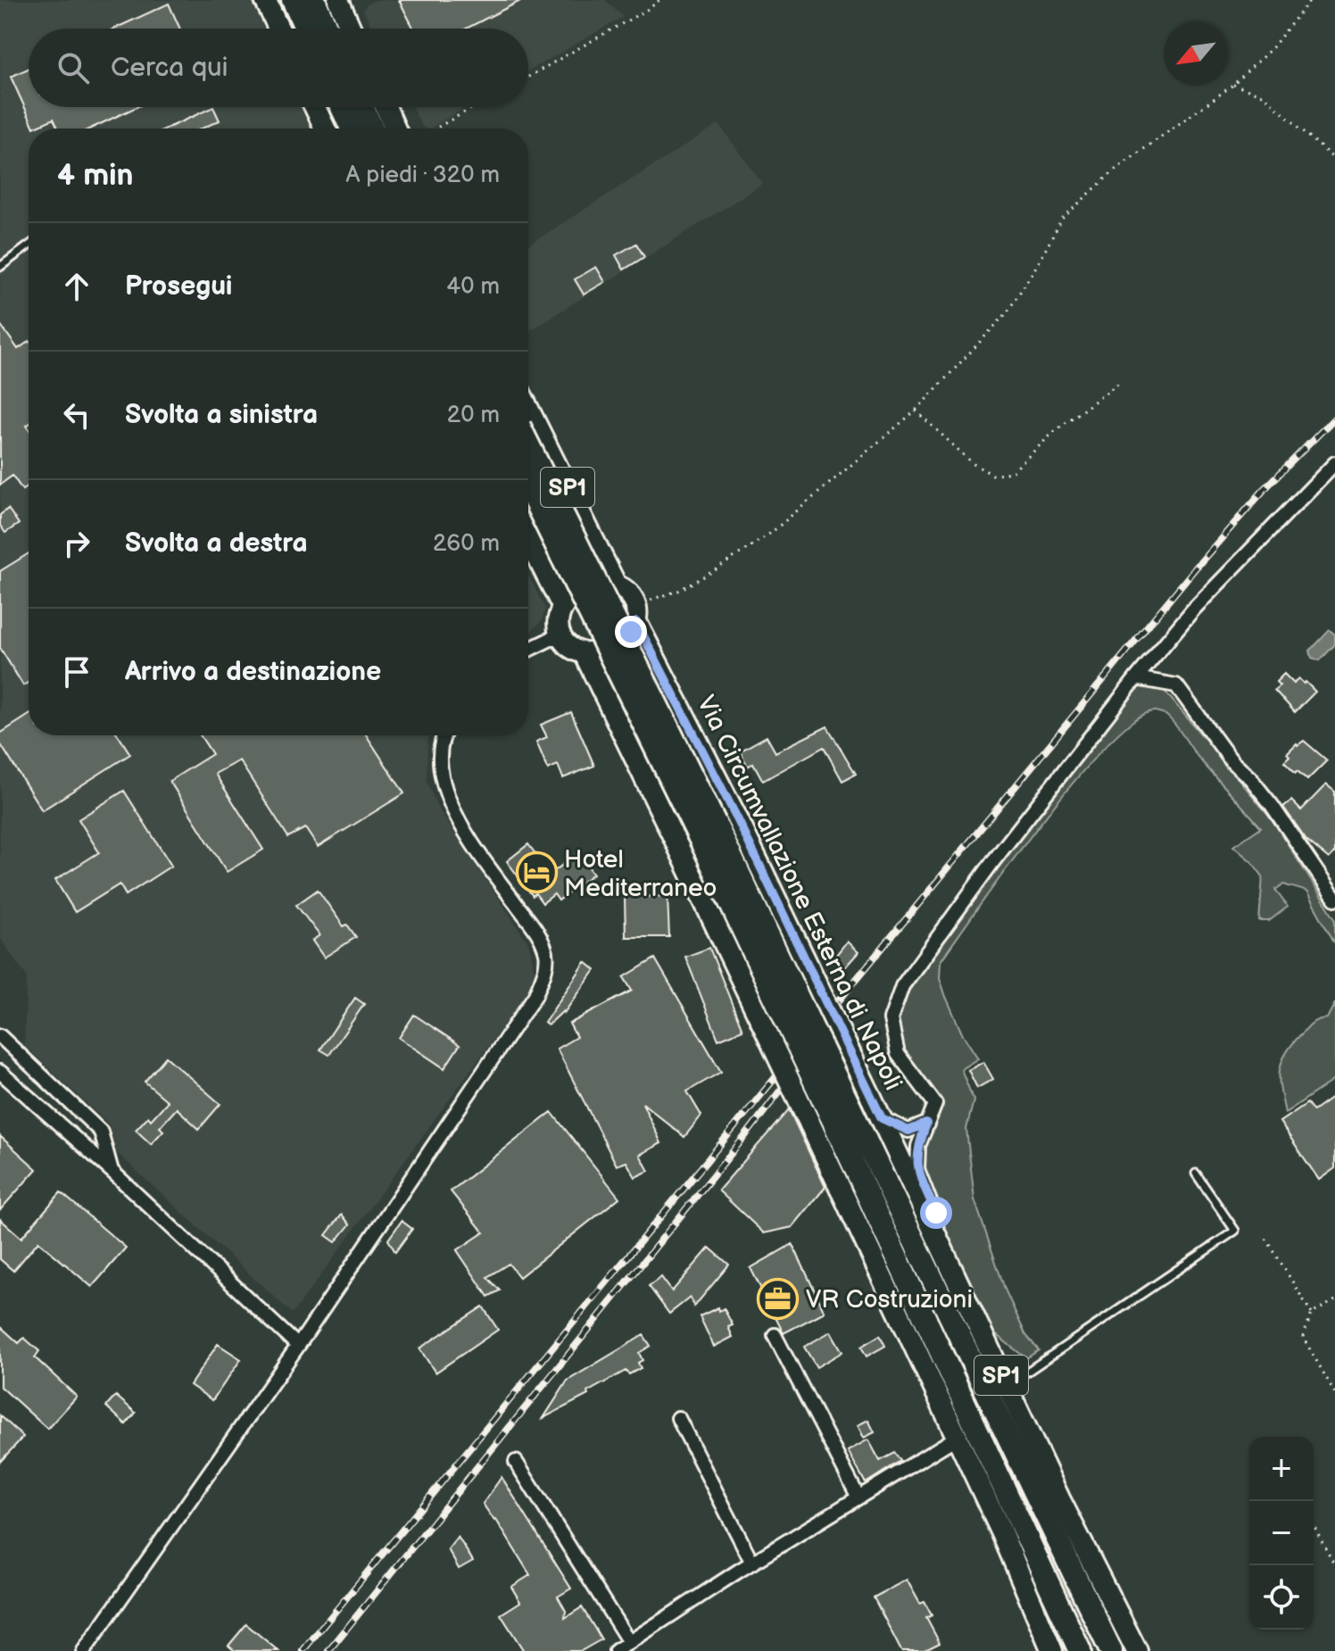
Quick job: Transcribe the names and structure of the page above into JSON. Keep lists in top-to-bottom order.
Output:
{
  "streets": {
    "main road": ["SP1", "Via Circumvallazione Esterna di Napoli"]
  },
  "places": {
    "hotel": ["Hotel Mediterraneo"],
    "office": ["VR Costruzioni"]
  },
  "north": "bottom left",
  "page": {
    "search": "Cerca qui",
    "heading": ["4 min", "A piedi · 320 m"],
    "list": [
      ["Prosegui", "40 m"],
      ["Svolta a sinistra", "20 m"],
      ["Svolta a destra", "260 m"],
      "Arrivo a destinazione"
    ],
    "map_buttons": ["+", "−"]
  }
}
